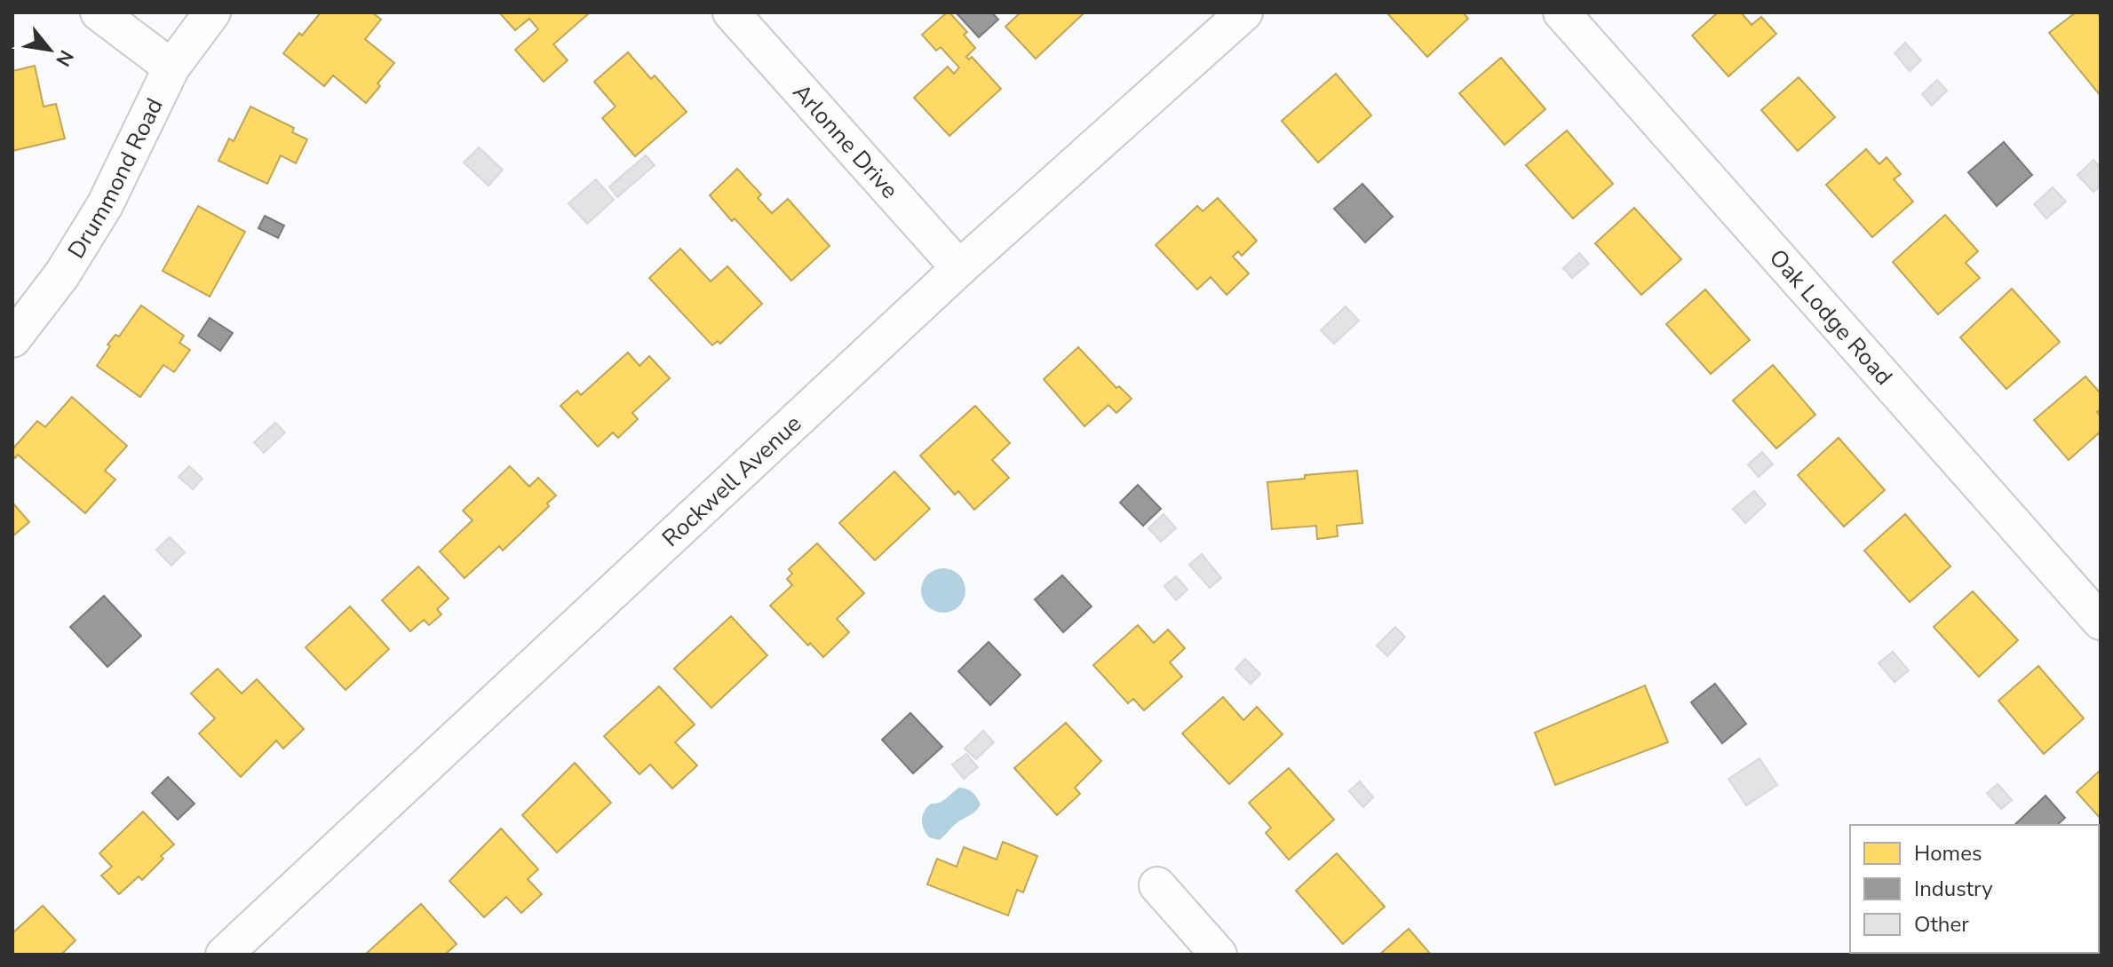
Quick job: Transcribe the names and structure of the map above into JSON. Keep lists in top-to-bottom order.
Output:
{
  "streets": {
    "street": [
      "Arlonne Drive",
      "Drummond Road",
      "Oak Lodge Road",
      "Rockwell Avenue"
    ]
  },
  "crossings": [
    ["Arlonne Drive", "Rockwell Avenue"]
  ],
  "legend": ["Homes", "Industry", "Other"],
  "north": "bottom right"
}
